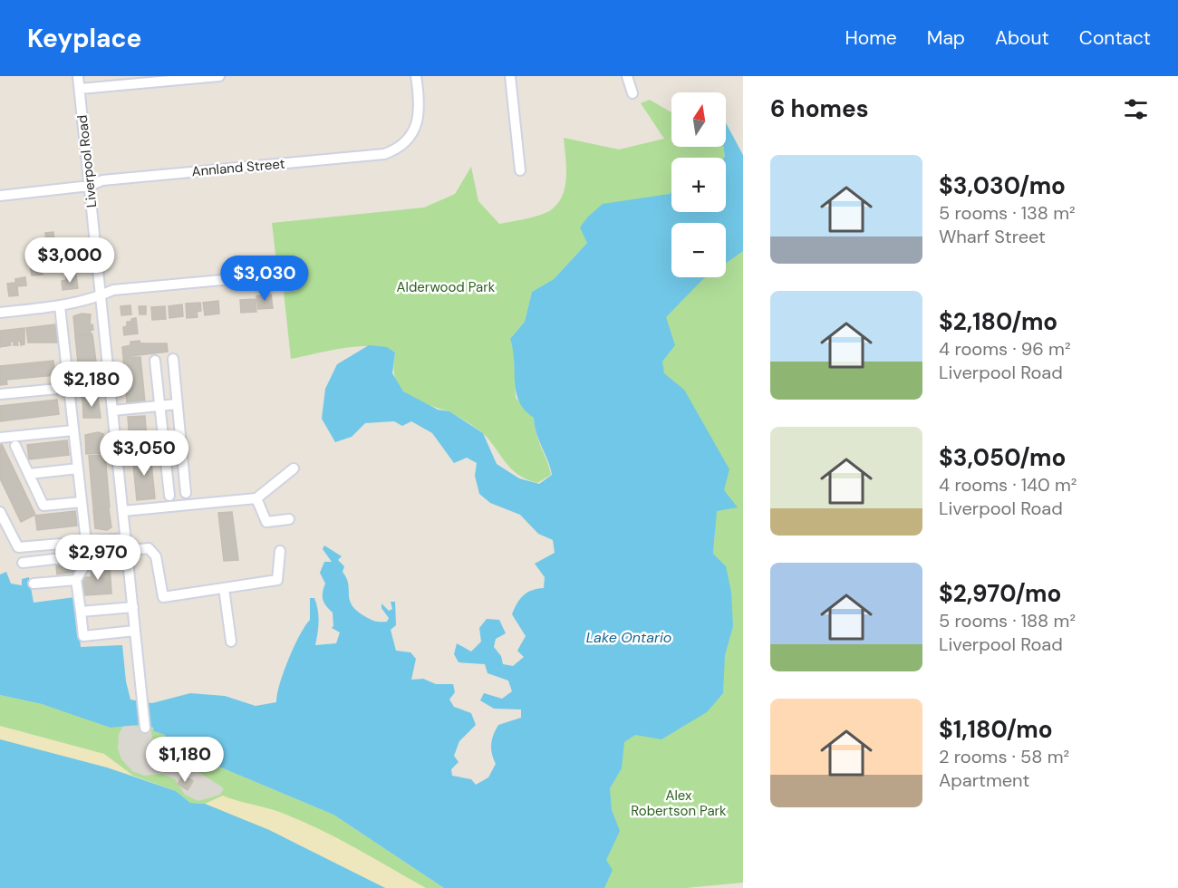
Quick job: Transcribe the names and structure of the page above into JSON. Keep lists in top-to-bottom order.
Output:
{
  "streets": {
    "street": ["Liverpool Road", "Annland Street"]
  },
  "crossings": [
    ["Liverpool Road", "Annland Street"]
  ],
  "water": ["Lake Ontario"],
  "parks": ["Alderwood Park", "Alex Robertson Park"],
  "north": "top",
  "page": {
    "header": "Keyplace",
    "nav": [
      "Home",
      "Map",
      "About",
      "Contact"
    ],
    "heading": "6 homes",
    "map_buttons": ["+", "−"],
    "list": [
      {
        "name": "$3,030/mo",
        "note": "5 rooms · 138 m² · Wharf Street"
      },
      {
        "name": "$2,180/mo",
        "note": "4 rooms · 96 m² · Liverpool Road"
      },
      {
        "name": "$3,050/mo",
        "note": "4 rooms · 140 m² · Liverpool Road"
      },
      {
        "name": "$2,970/mo",
        "note": "5 rooms · 188 m² · Liverpool Road"
      },
      {
        "name": "$1,180/mo",
        "note": "2 rooms · 58 m² · Apartment"
      }
    ],
    "price": [
      "$3,000",
      "$3,030",
      "$2,180",
      "$3,050",
      "$2,970",
      "$1,180"
    ]
  }
}
